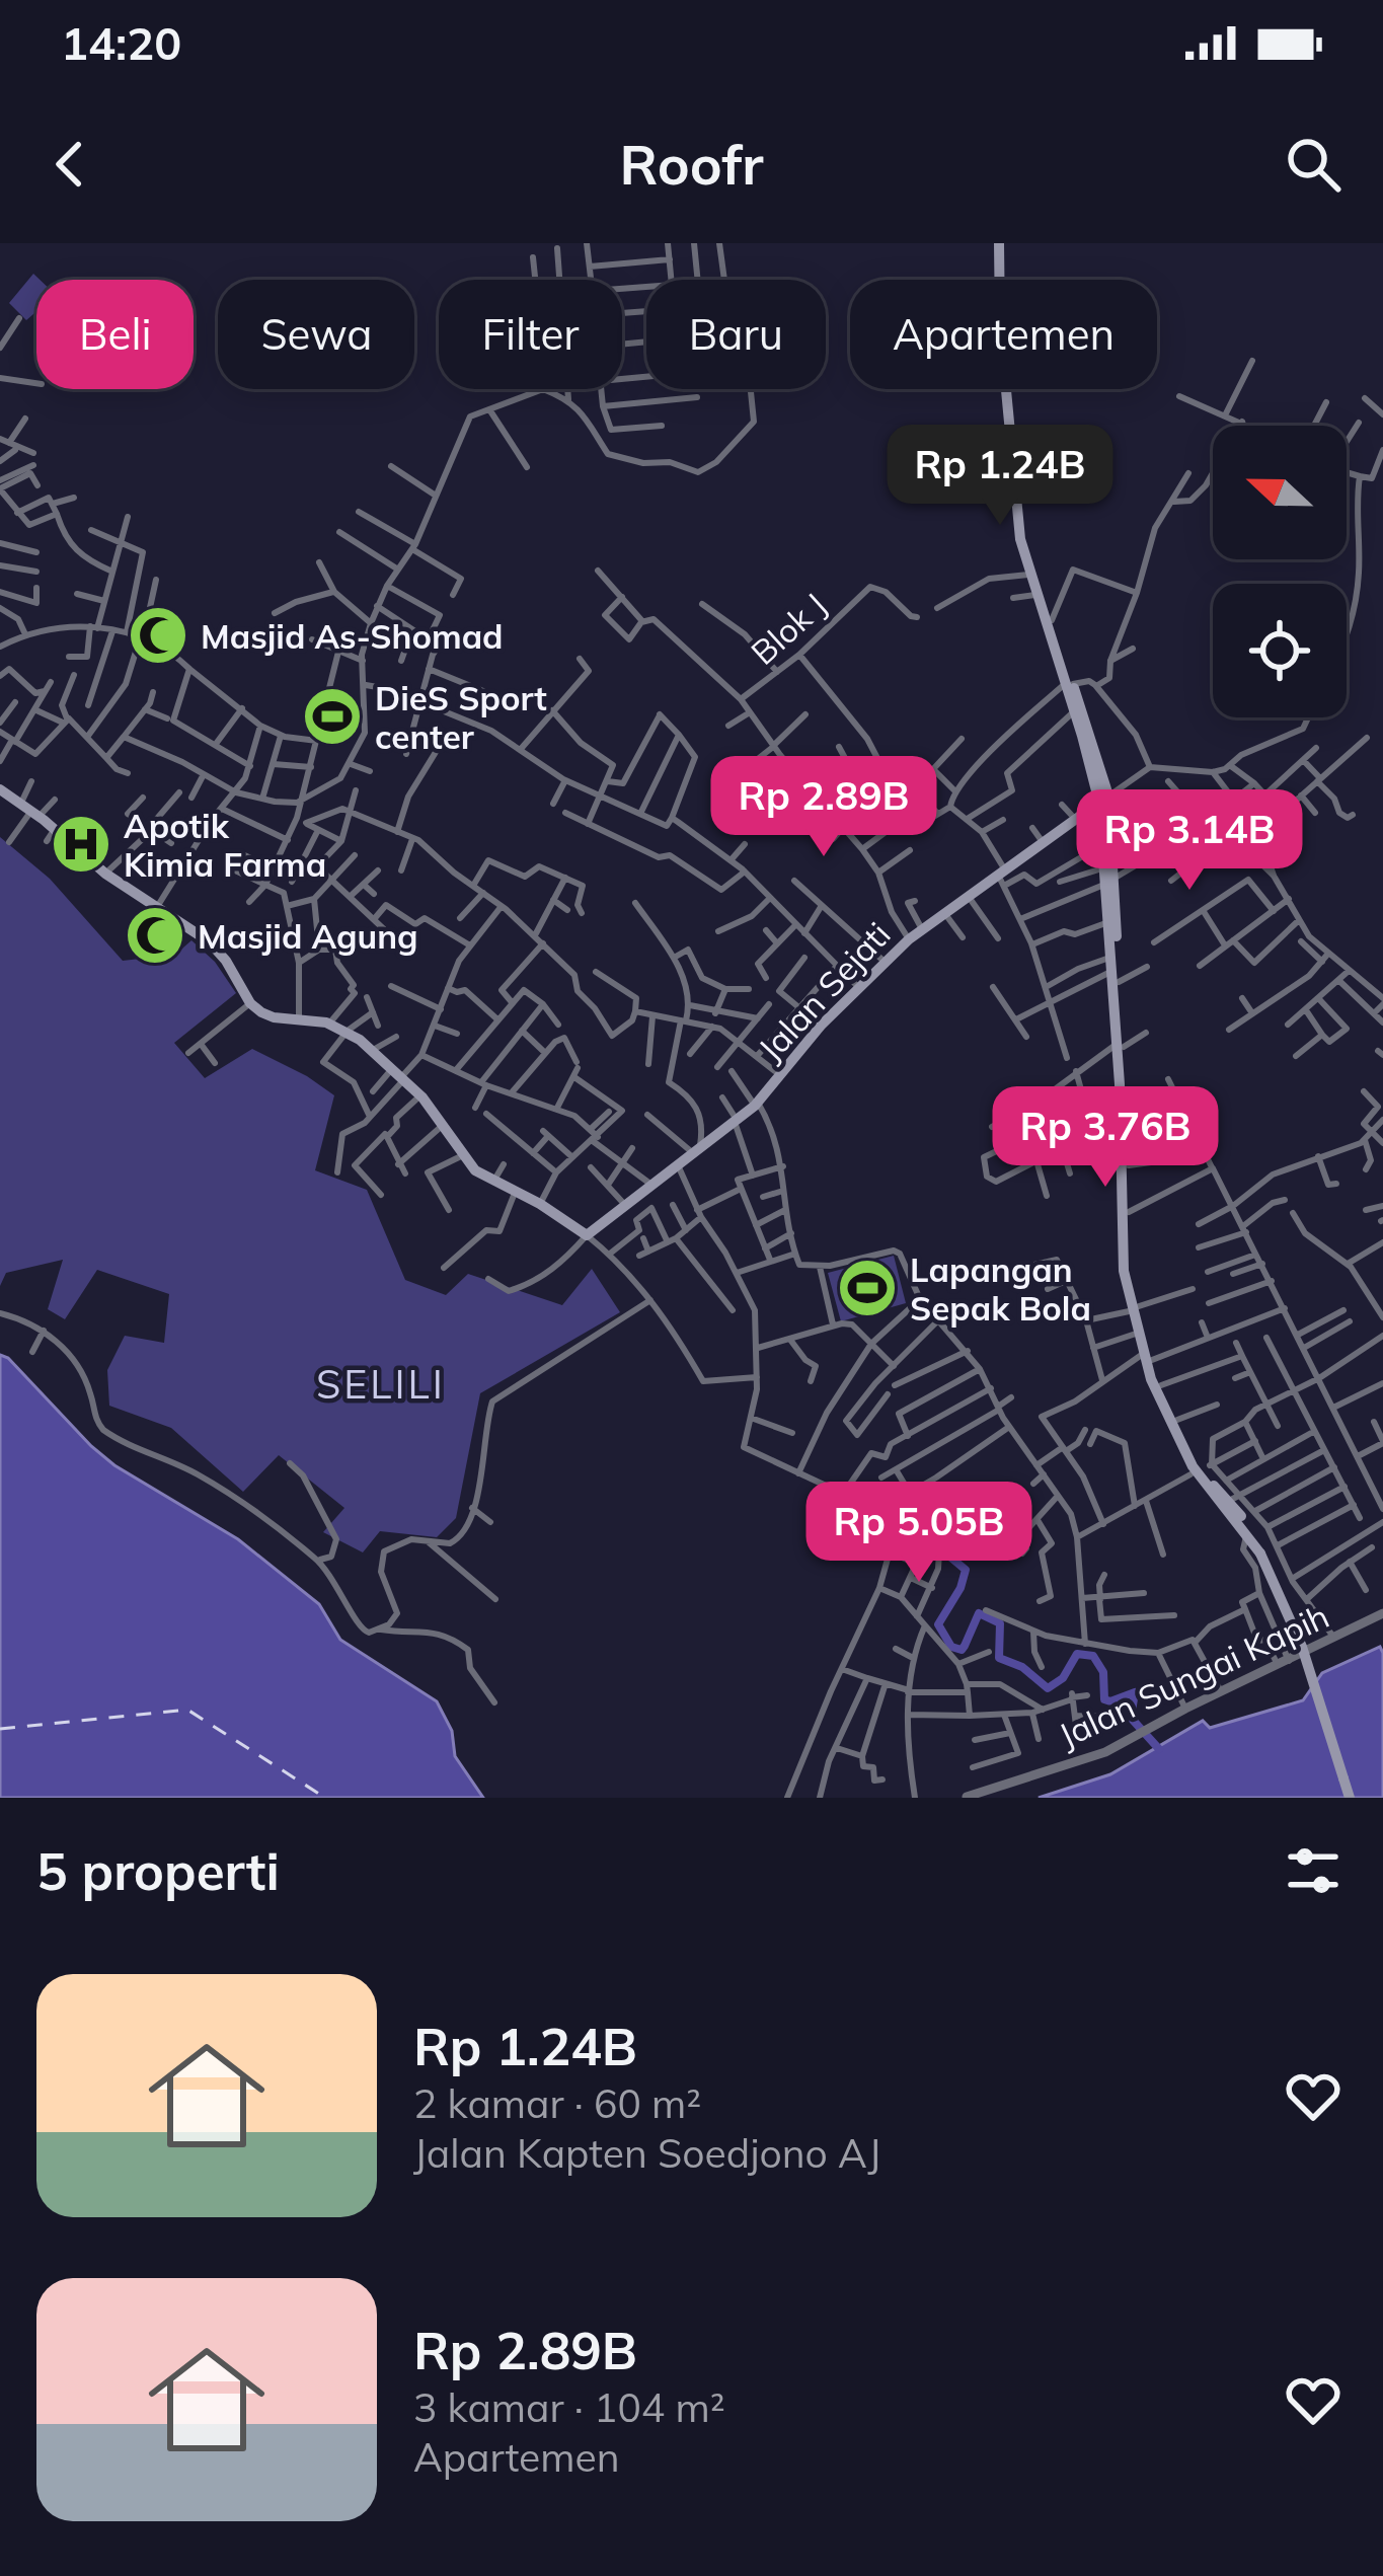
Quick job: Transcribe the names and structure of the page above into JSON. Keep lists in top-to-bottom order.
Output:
{
  "streets": {
    "main road": ["Jalan Sejati"],
    "street": ["Blok J", "Jalan Sungai Kapih"]
  },
  "districts": ["SELILI"],
  "places": {
    "mosque": ["Masjid As-Shomad", "Masjid Agung"],
    "sports": ["DieS Sport center", "Lapangan Sepak Bola"],
    "hospital": ["Apotik Kimia Farma"]
  },
  "north": "left",
  "page": {
    "status": "14:20",
    "header": "Roofr",
    "chip": [
      "Beli",
      "Sewa",
      "Filter",
      "Baru",
      "Apartemen"
    ],
    "price": [
      "Rp 1.24B",
      "Rp 2.89B",
      "Rp 3.14B",
      "Rp 3.76B",
      "Rp 5.05B"
    ],
    "heading": "5 properti",
    "list": [
      {
        "name": "Rp 1.24B",
        "note": "2 kamar · 60 m² · Jalan Kapten Soedjono AJ"
      },
      {
        "name": "Rp 2.89B",
        "note": "3 kamar · 104 m² · Apartemen"
      }
    ]
  }
}
